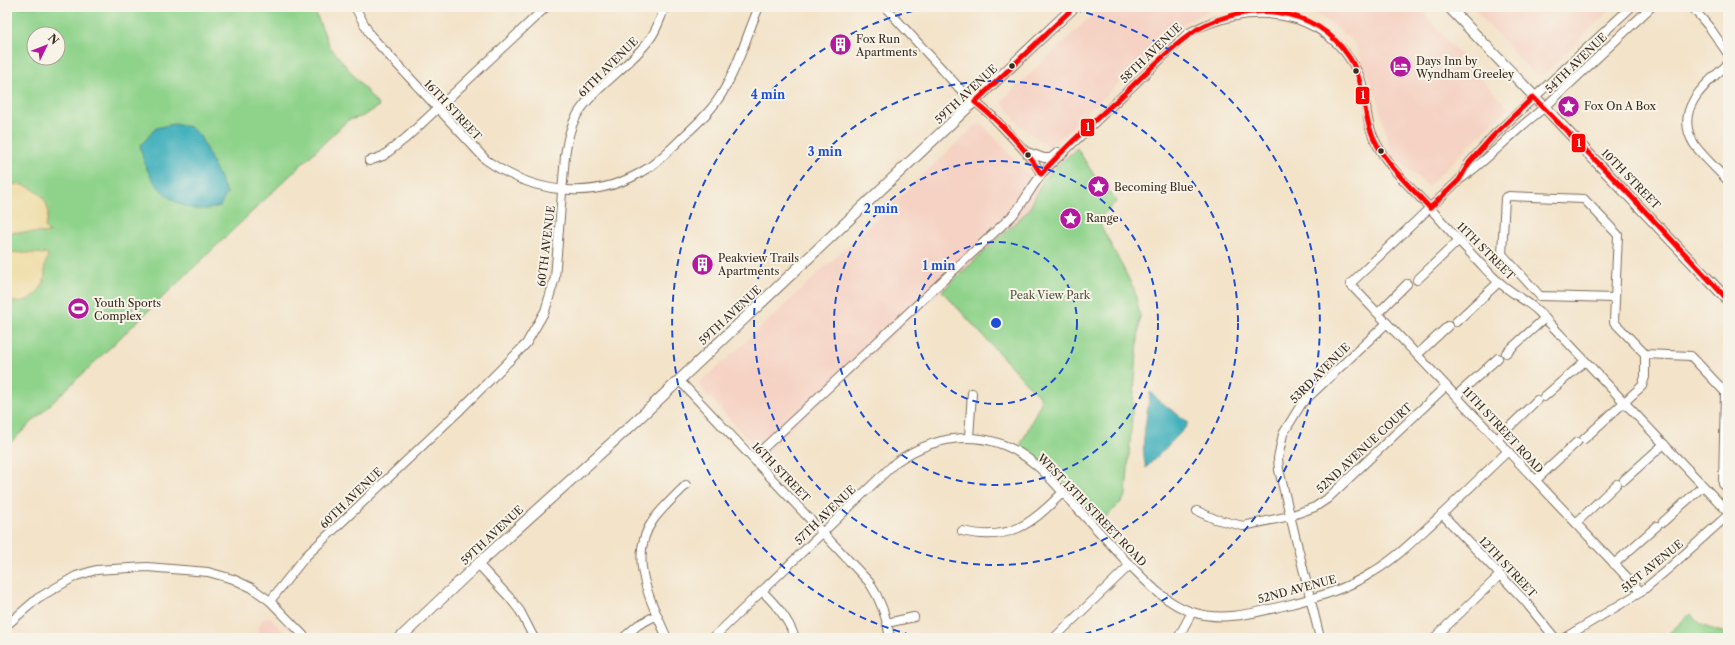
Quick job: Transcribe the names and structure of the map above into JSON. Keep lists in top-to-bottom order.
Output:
{
  "streets": {
    "main road": ["59TH AVENUE", "10TH STREET"],
    "street": [
      "58TH AVENUE",
      "54TH AVENUE",
      "61TH AVENUE",
      "16TH STREET",
      "60TH AVENUE",
      "11TH STREET",
      "53RD AVENUE",
      "11TH STREET ROAD",
      "52ND AVENUE COURT",
      "WEST 13TH STREET ROAD",
      "57TH AVENUE",
      "51ST AVENUE",
      "12TH STREET",
      "52ND AVENUE"
    ]
  },
  "crossings": [
    ["58TH AVENUE", "16TH STREET"],
    ["58TH AVENUE", "11TH STREET"],
    ["54TH AVENUE", "10TH STREET"],
    ["54TH AVENUE", "11TH STREET"],
    ["54TH AVENUE", "11TH STREET ROAD"],
    ["61TH AVENUE", "16TH STREET"],
    ["61TH AVENUE", "60TH AVENUE"],
    ["59TH AVENUE", "16TH STREET"],
    ["16TH STREET", "60TH AVENUE"],
    ["16TH STREET", "57TH AVENUE"],
    ["11TH STREET", "51ST AVENUE"],
    ["53RD AVENUE", "11TH STREET ROAD"],
    ["53RD AVENUE", "52ND AVENUE COURT"],
    ["53RD AVENUE", "52ND AVENUE"],
    ["11TH STREET ROAD", "52ND AVENUE COURT"],
    ["11TH STREET ROAD", "51ST AVENUE"],
    ["11TH STREET ROAD", "52ND AVENUE"],
    ["WEST 13TH STREET ROAD", "57TH AVENUE"],
    ["WEST 13TH STREET ROAD", "52ND AVENUE"],
    ["12TH STREET", "52ND AVENUE"]
  ],
  "parks": ["Peak View Park"],
  "places": {
    "building": ["Fox Run Apartments", "Peakview Trails Apartments"],
    "hotel": ["Days Inn by Wyndham Greeley"],
    "place": ["Fox On A Box", "Becoming Blue", "Range"],
    "sports": ["Youth Sports Complex"]
  },
  "lines": ["transit line 1"],
  "north": "top right",
  "rings": [
    "4 min",
    "3 min",
    "2 min",
    "1 min"
  ]
}
